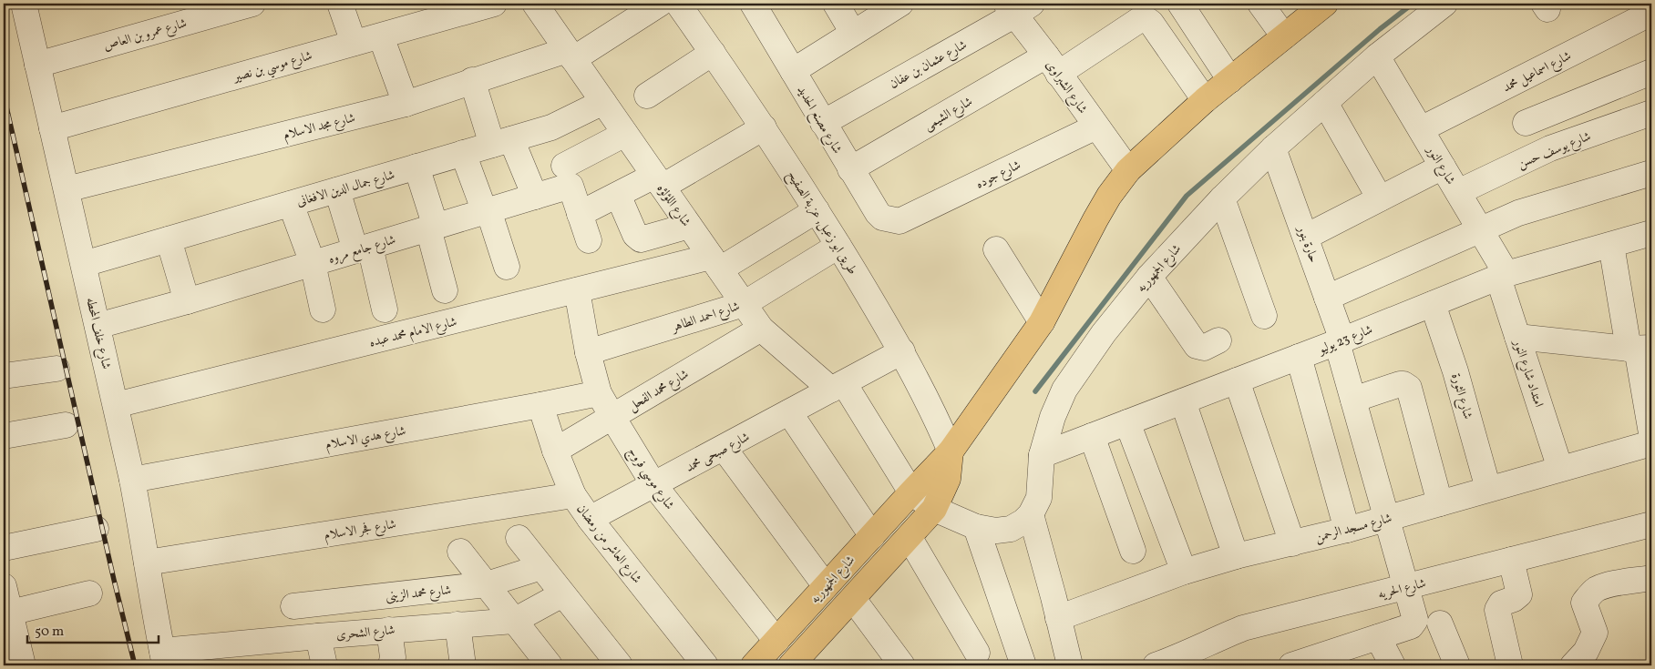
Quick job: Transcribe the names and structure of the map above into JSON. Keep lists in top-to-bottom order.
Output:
{
  "streets": {
    "main road": ["شارع الجمهوريه"],
    "street": [
      "شارع عمرو بن العاص",
      "شارع عثمان بن عفان",
      "شارع موسي بن نصير",
      "شارع اسماعيل محمد",
      "شارع الشبراوى",
      "شارع الشيمى",
      "شارع مصنع الحديد",
      "شارع مجد الاسلام",
      "شارع يوسف حسن",
      "شارع النور",
      "شارع جوده",
      "شارع جمال الدين الافغانى",
      "شارع اللؤلؤه",
      "طريق ابو زعبل, عزبة الصفيح",
      "حارة بنور",
      "شارع جامع مروه",
      "شارع احمد الطاهر",
      "شارع الامام محمد عبده",
      "شارع خلف المحطه",
      "شارع 23 يوليو",
      "امتداد شارع النور",
      "شارع محمد الفحل",
      "شارع الثورة",
      "شارع هدي الاسلام",
      "شارع صبحى محمد",
      "شارع موسي فروج",
      "شارع مسجد الرحمن",
      "شارع فجر الاسلام",
      "شارع العاشر من رمضان",
      "شارع الحريه",
      "شارع محمد الزينى",
      "شارع الشحرى"
    ]
  },
  "crossings": [
    ["شارع عمرو بن العاص", "شارع خلف المحطه"],
    ["شارع عثمان بن عفان", "شارع الشبراوى"],
    ["شارع عثمان بن عفان", "شارع مصنع الحديد"],
    ["شارع موسي بن نصير", "شارع خلف المحطه"],
    ["شارع اسماعيل محمد", "شارع النور"],
    ["شارع الشبراوى", "شارع الشيمى"],
    ["شارع الشبراوى", "شارع جوده"],
    ["شارع الشبراوى", "شارع الجمهوريه"],
    ["شارع الشيمى", "شارع مصنع الحديد"],
    ["شارع الشيمى", "شارع الجمهوريه"],
    ["شارع مصنع الحديد", "شارع جوده"],
    ["شارع مجد الاسلام", "شارع اللؤلؤه"],
    ["شارع مجد الاسلام", "شارع خلف المحطه"],
    ["شارع يوسف حسن", "شارع النور"],
    ["شارع النور", "شارع الجمهوريه"],
    ["شارع النور", "شارع 23 يوليو"],
    ["شارع النور", "امتداد شارع النور"],
    ["شارع جمال الدين الافغانى", "شارع اللؤلؤه"],
    ["شارع جمال الدين الافغانى", "شارع خلف المحطه"],
    ["شارع اللؤلؤه", "شارع جامع مروه"],
    ["شارع اللؤلؤه", "شارع احمد الطاهر"],
    ["شارع اللؤلؤه", "شارع الامام محمد عبده"],
    ["شارع اللؤلؤه", "شارع محمد الفحل"],
    ["شارع اللؤلؤه", "شارع صبحى محمد"],
    ["طريق ابو زعبل, عزبة الصفيح", "شارع الجمهوريه"],
    ["طريق ابو زعبل, عزبة الصفيح", "شارع احمد الطاهر"],
    ["طريق ابو زعبل, عزبة الصفيح", "شارع الامام محمد عبده"],
    ["طريق ابو زعبل, عزبة الصفيح", "شارع صبحى محمد"],
    ["حارة بنور", "شارع الجمهوريه"],
    ["حارة بنور", "شارع 23 يوليو"],
    ["حارة بنور", "شارع مسجد الرحمن"],
    ["حارة بنور", "شارع الحريه"],
    ["شارع جامع مروه", "شارع خلف المحطه"],
    ["شارع الجمهوريه", "شارع 23 يوليو"],
    ["شارع الجمهوريه", "شارع موسي فروج"],
    ["شارع احمد الطاهر", "شارع موسي فروج"],
    ["شارع الامام محمد عبده", "شارع خلف المحطه"],
    ["شارع الامام محمد عبده", "شارع موسي فروج"],
    ["شارع خلف المحطه", "شارع هدي الاسلام"],
    ["شارع خلف المحطه", "شارع فجر الاسلام"],
    ["شارع خلف المحطه", "شارع الشحرى"],
    ["شارع 23 يوليو", "امتداد شارع النور"],
    ["شارع 23 يوليو", "شارع الثورة"],
    ["امتداد شارع النور", "شارع مسجد الرحمن"],
    ["شارع محمد الفحل", "شارع موسي فروج"],
    ["شارع محمد الفحل", "شارع العاشر من رمضان"],
    ["شارع الثورة", "شارع مسجد الرحمن"],
    ["شارع هدي الاسلام", "شارع موسي فروج"],
    ["شارع هدي الاسلام", "شارع العاشر من رمضان"],
    ["شارع صبحى محمد", "شارع موسي فروج"],
    ["شارع صبحى محمد", "شارع العاشر من رمضان"],
    ["شارع فجر الاسلام", "شارع العاشر من رمضان"]
  ],
  "scale_bar": "50 m"
}
